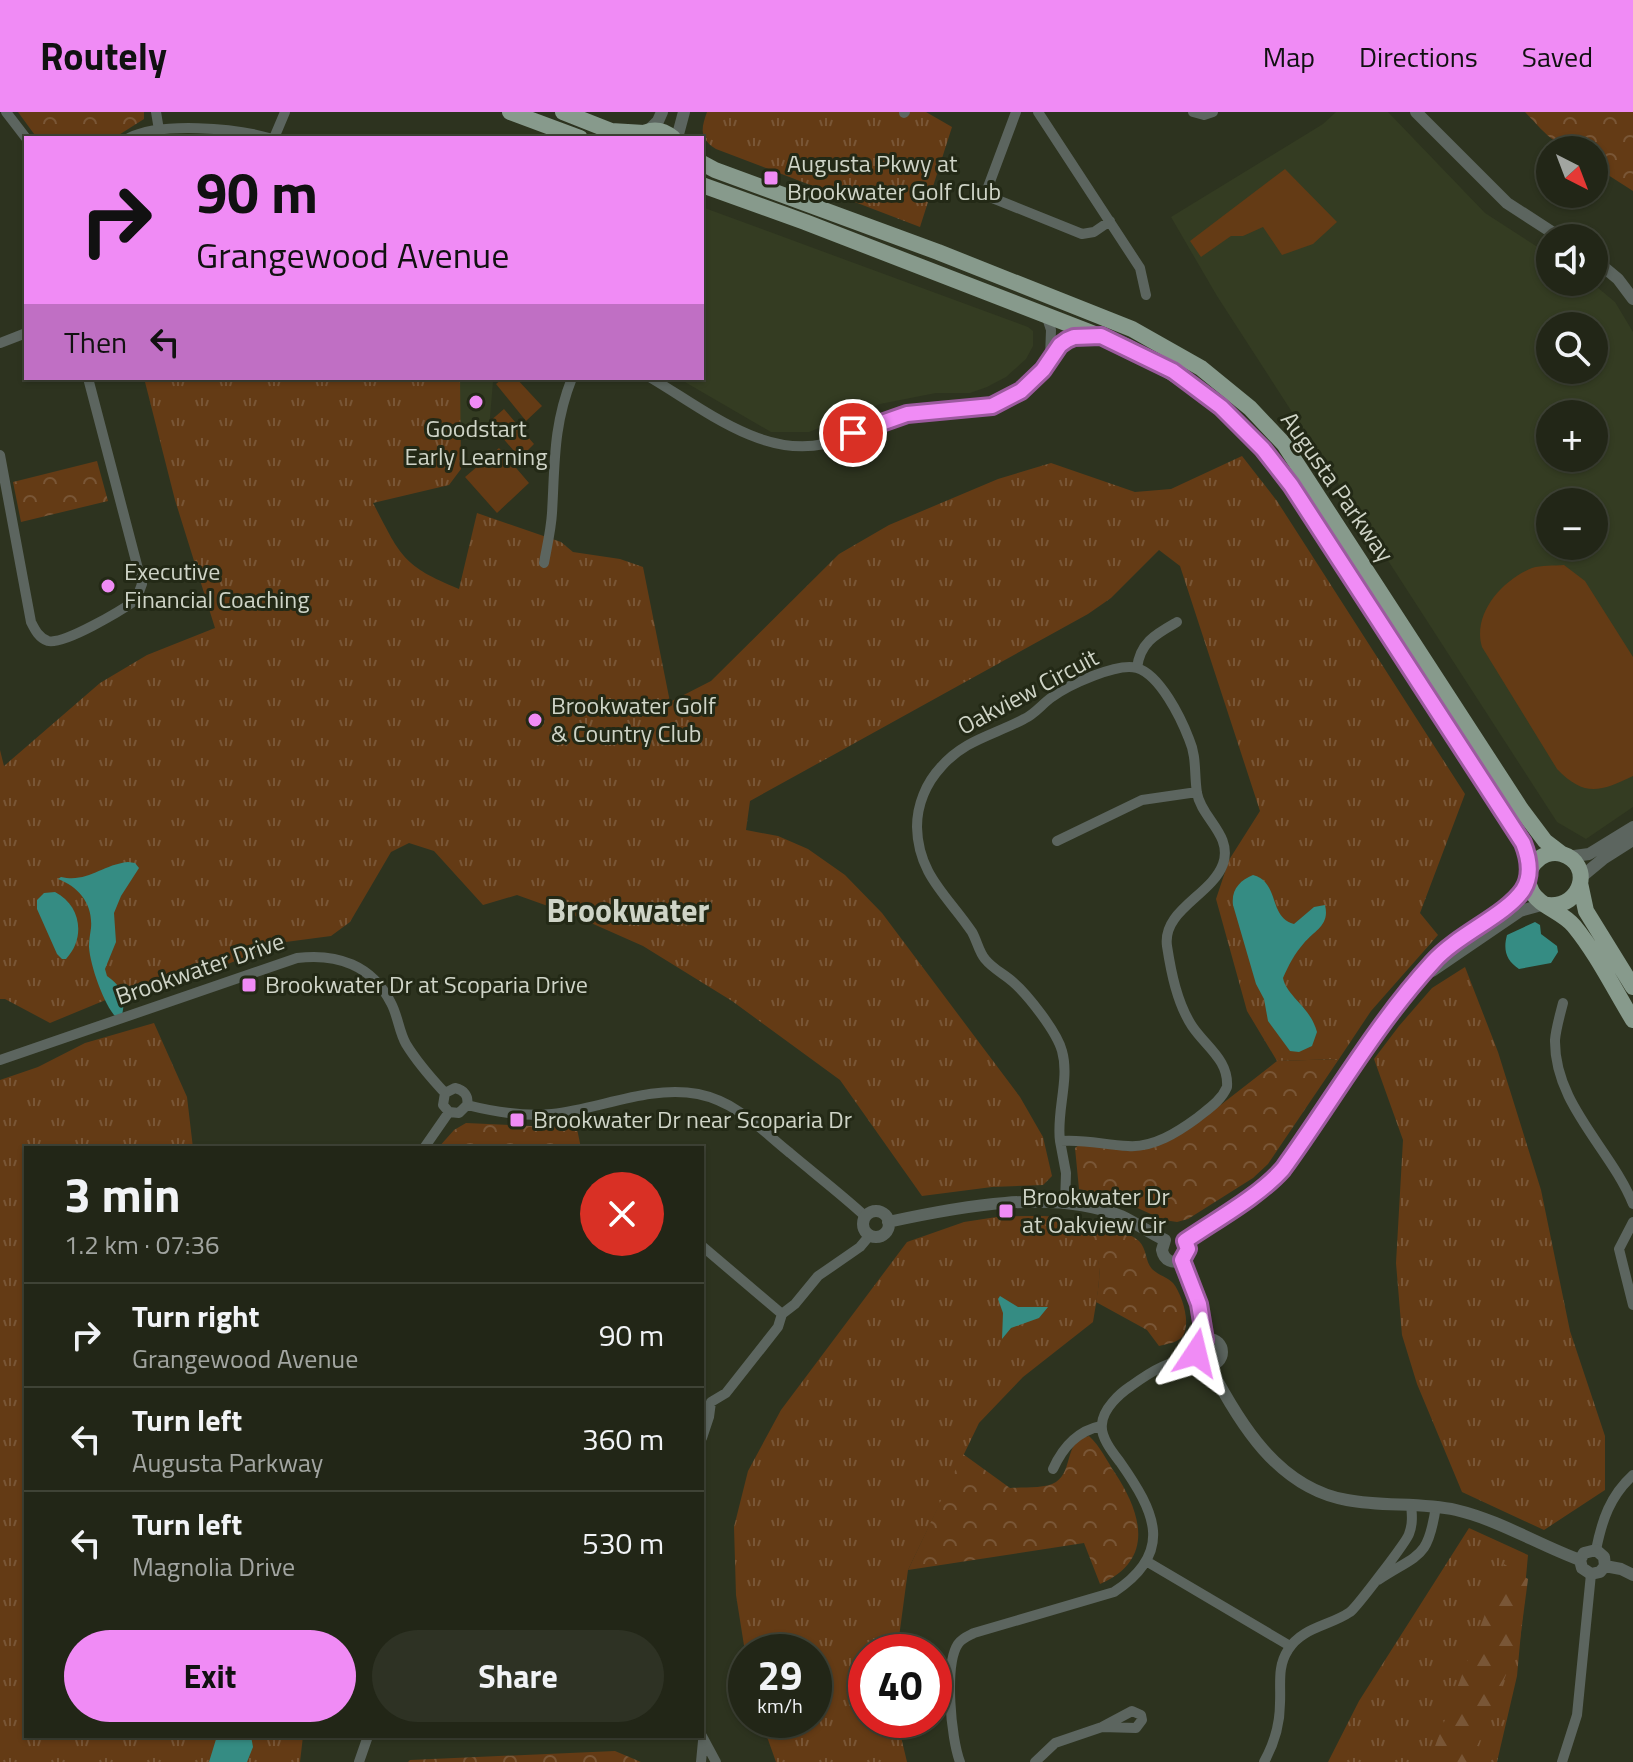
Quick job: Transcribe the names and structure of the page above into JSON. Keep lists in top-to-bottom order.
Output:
{
  "streets": {
    "main road": ["Augusta Parkway"],
    "street": ["Oakview Circuit", "Brookwater Drive"]
  },
  "districts": ["Brookwater"],
  "places": {
    "transit": [
      "Augusta Pkwy at Brookwater Golf Club",
      "Brookwater Dr at Scoparia Drive",
      "Brookwater Dr near Scoparia Dr",
      "Brookwater Dr at Oakview Cir"
    ],
    "other": ["Goodstart Early Learning", "Executive Financial Coaching", "Brookwater Golf & Country Club"]
  },
  "north": "bottom right",
  "page": {
    "header": "Routely",
    "nav": ["Map", "Directions", "Saved"],
    "map_buttons": ["+", "−"],
    "turn": ["90 m", "Grangewood Avenue"],
    "then": "Then",
    "heading": ["3 min", "1.2 km · 07:36"],
    "list": [
      {
        "name": "Turn right",
        "note": "Grangewood Avenue",
        "value": "90 m"
      },
      {
        "name": "Turn left",
        "note": "Augusta Parkway",
        "value": "360 m"
      },
      {
        "name": "Turn left",
        "note": "Magnolia Drive",
        "value": "530 m"
      }
    ],
    "buttons": ["Exit", "Share"],
    "speed": "29 km/h",
    "limit": "40"
  }
}
